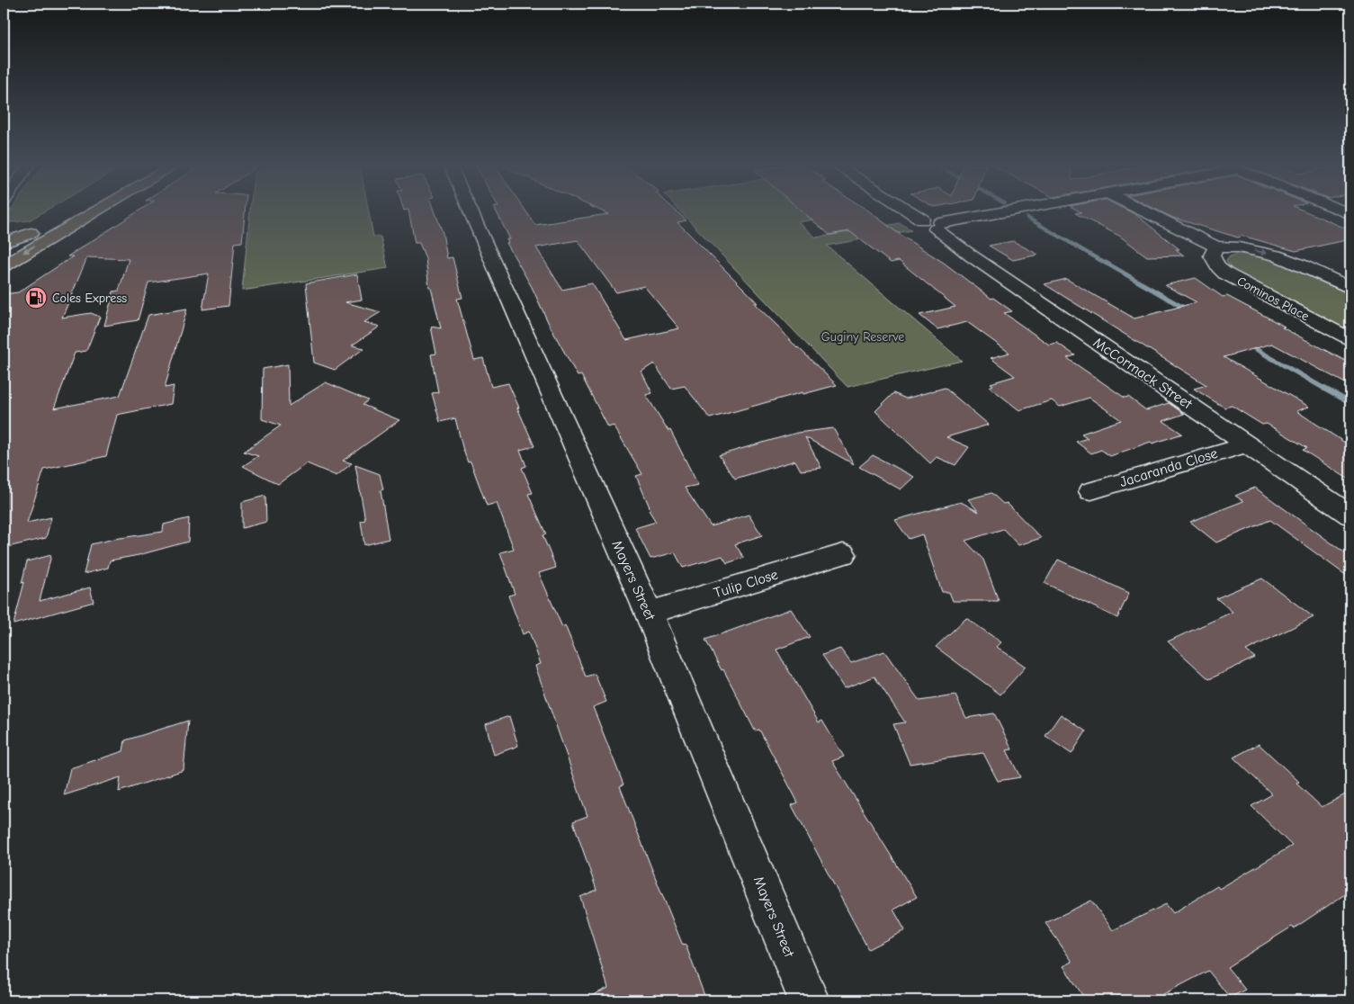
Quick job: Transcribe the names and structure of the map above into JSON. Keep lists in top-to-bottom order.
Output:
{
  "streets": {
    "street": [
      "Cominos Place",
      "McCormack Street",
      "Jacaranda Close",
      "Mayers Street",
      "Tulip Close"
    ]
  },
  "crossings": [
    ["McCormack Street", "Jacaranda Close"],
    ["Mayers Street", "Tulip Close"]
  ],
  "parks": ["Guginy Reserve"],
  "places": {
    "fuel station": ["Coles Express"]
  }
}
